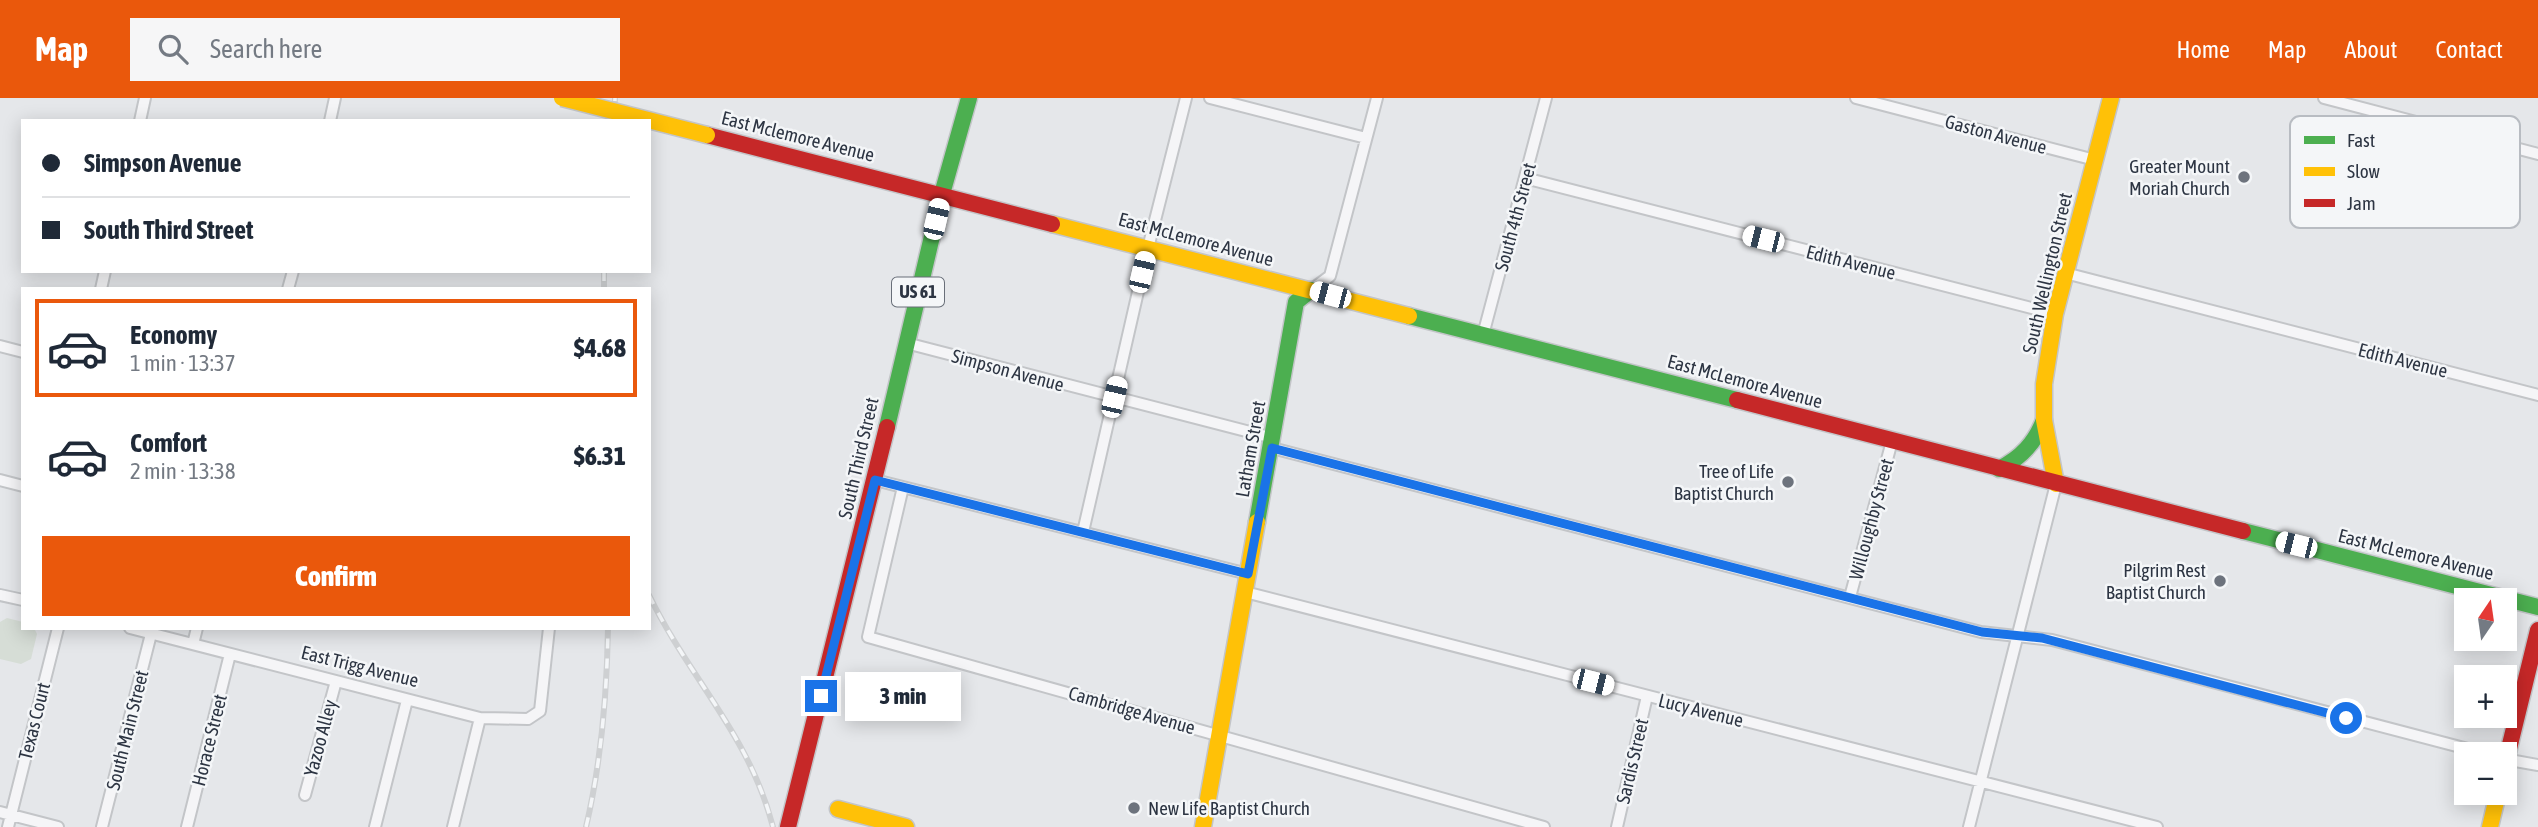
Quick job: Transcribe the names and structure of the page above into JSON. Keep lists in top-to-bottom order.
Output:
{
  "streets": {
    "main road": [
      "East Mclemore Avenue",
      "East McLemore Avenue",
      "South Wellington Street",
      "US 61",
      "Latham Street",
      "South Third Street"
    ],
    "street": [
      "Gaston Avenue",
      "South 4th Street",
      "Edith Avenue",
      "Simpson Avenue",
      "Willoughby Street",
      "East Trigg Avenue",
      "Cambridge Avenue",
      "Lucy Avenue",
      "Texas Court",
      "South Main Street",
      "Yazoo Alley",
      "Horace Street",
      "Sardis Street"
    ]
  },
  "crossings": [
    ["Gaston Avenue", "South Wellington Street"],
    ["East Mclemore Avenue", "East McLemore Avenue"],
    ["East Mclemore Avenue", "South Third Street"],
    ["South 4th Street", "East McLemore Avenue"],
    ["South 4th Street", "Edith Avenue"],
    ["East McLemore Avenue", "South Wellington Street"],
    ["East McLemore Avenue", "Latham Street"],
    ["East McLemore Avenue", "South Third Street"],
    ["East McLemore Avenue", "Willoughby Street"],
    ["Edith Avenue", "South Wellington Street"],
    ["South Wellington Street", "Simpson Avenue"],
    ["South Wellington Street", "Lucy Avenue"],
    ["Simpson Avenue", "Latham Street"],
    ["Simpson Avenue", "South Third Street"],
    ["Simpson Avenue", "Willoughby Street"],
    ["Latham Street", "Cambridge Avenue"],
    ["Latham Street", "Lucy Avenue"],
    ["East Trigg Avenue", "South Main Street"],
    ["East Trigg Avenue", "Yazoo Alley"],
    ["East Trigg Avenue", "Horace Street"],
    ["Lucy Avenue", "Sardis Street"]
  ],
  "places": [
    "Greater Mount Moriah Church",
    "Tree of Life Baptist Church",
    "Pilgrim Rest Baptist Church",
    "New Life Baptist Church"
  ],
  "legend": ["Fast", "Slow", "Jam"],
  "north": "top",
  "page": {
    "header": "Map",
    "search": "Search here",
    "nav": [
      "Home",
      "Map",
      "About",
      "Contact"
    ],
    "banner": ["Simpson Avenue", "South Third Street"],
    "list": [
      {
        "name": "Economy",
        "note": "1 min · 13:37",
        "value": "$4.68"
      },
      {
        "name": "Comfort",
        "note": "2 min · 13:38",
        "value": "$6.31"
      }
    ],
    "buttons": "Confirm",
    "map_buttons": ["+", "−"],
    "bubble": "3 min"
  }
}
